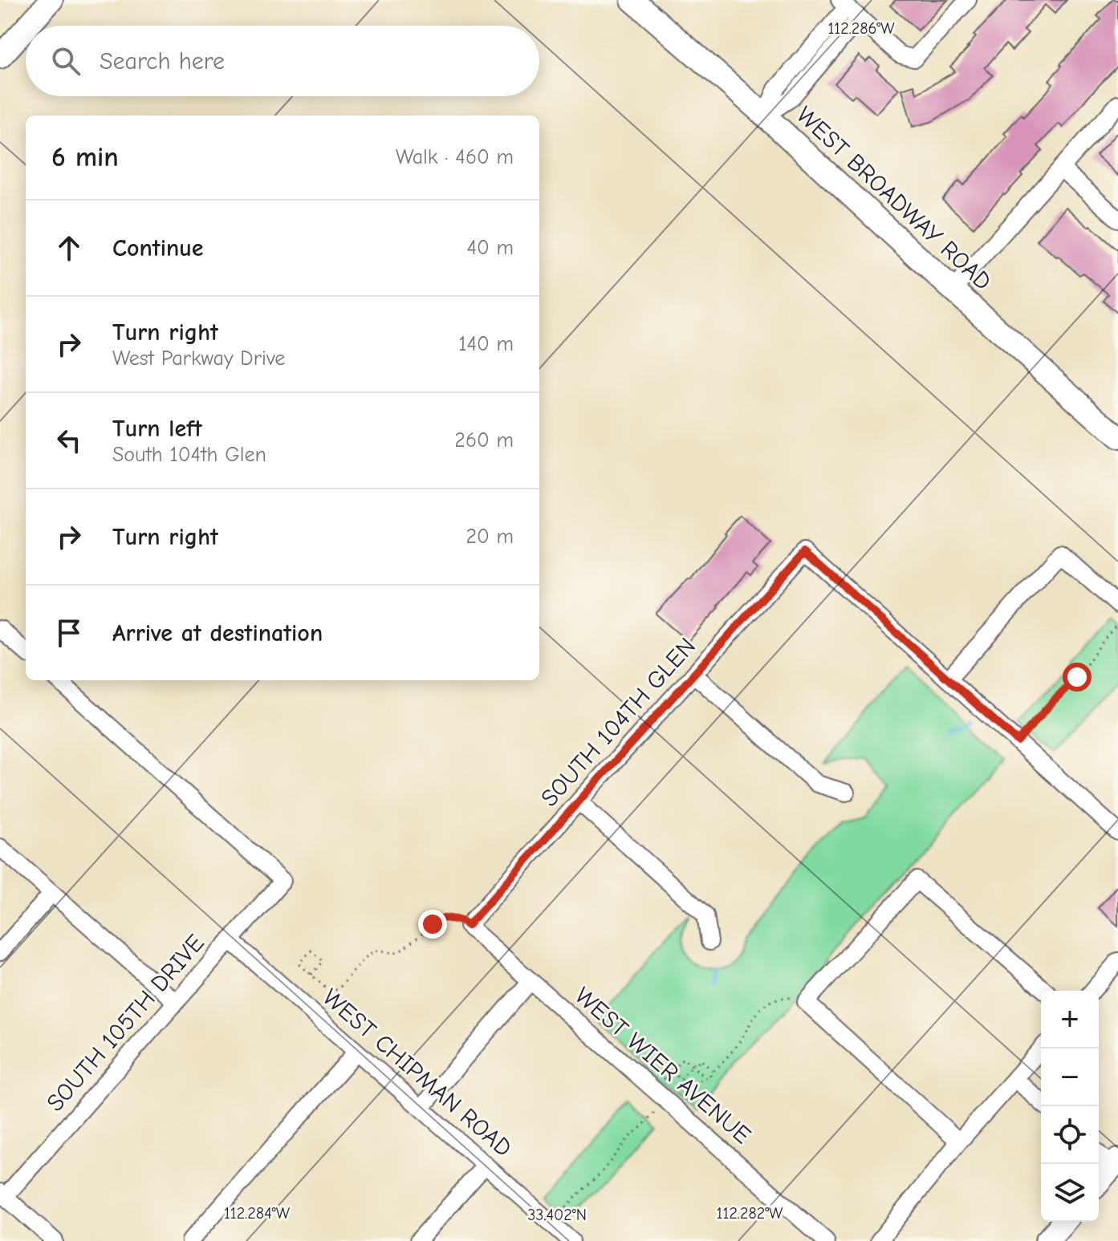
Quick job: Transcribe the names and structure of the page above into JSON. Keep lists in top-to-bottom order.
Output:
{
  "streets": {
    "main road": ["WEST BROADWAY ROAD"],
    "street": [
      "SOUTH 104TH GLEN",
      "SOUTH 105TH DRIVE",
      "WEST WIER AVENUE",
      "WEST CHIPMAN ROAD"
    ]
  },
  "crossings": [
    ["SOUTH 104TH GLEN", "WEST WIER AVENUE"],
    ["SOUTH 105TH DRIVE", "WEST CHIPMAN ROAD"]
  ],
  "page": {
    "search": "Search here",
    "heading": ["6 min", "Walk · 460 m"],
    "list": [
      ["Continue", "40 m"],
      ["Turn right", "West Parkway Drive", "140 m"],
      ["Turn left", "South 104th Glen", "260 m"],
      ["Turn right", "20 m"],
      "Arrive at destination"
    ],
    "map_buttons": ["+", "−"]
  },
  "coordinates": [
    "112.286°W",
    "112.284°W",
    "112.282°W",
    "33.402°N"
  ]
}
